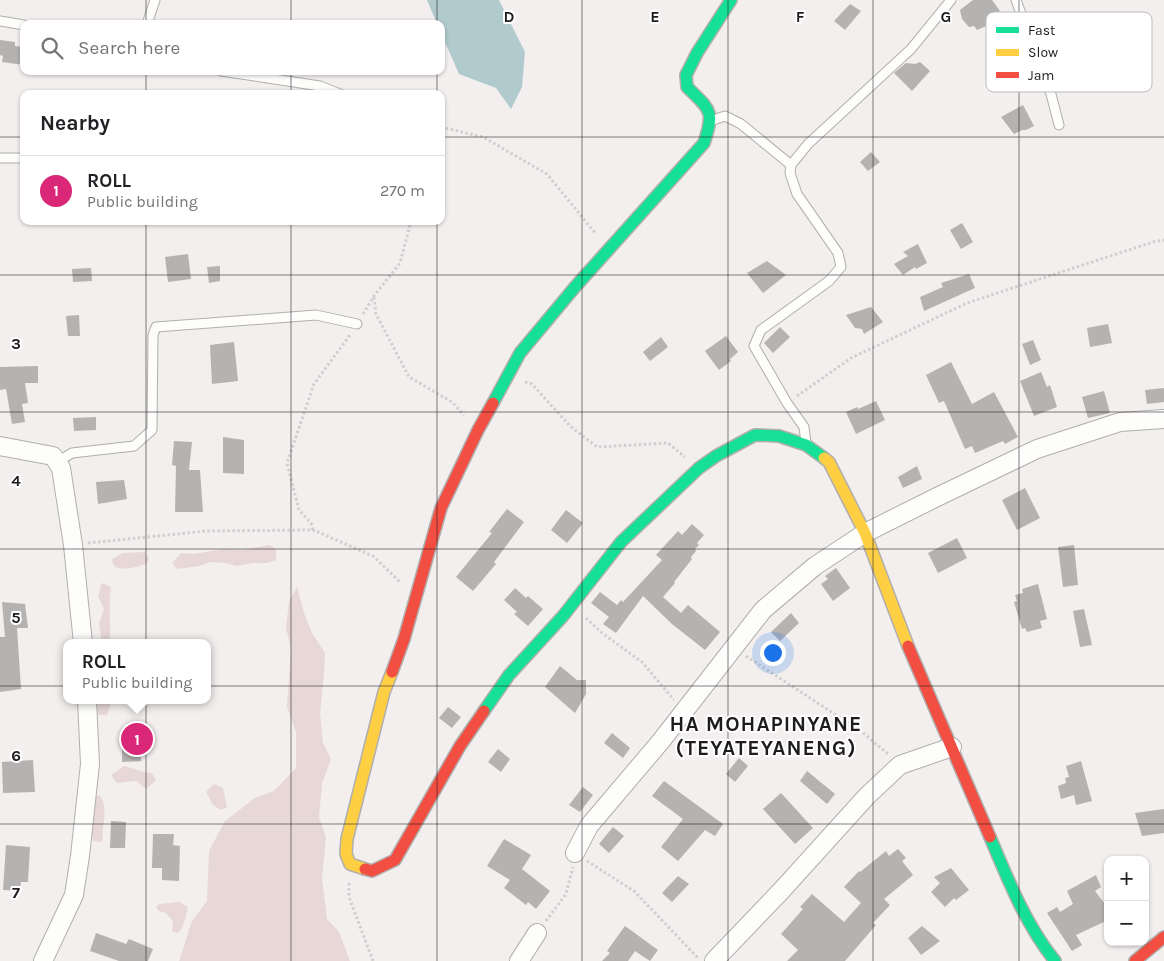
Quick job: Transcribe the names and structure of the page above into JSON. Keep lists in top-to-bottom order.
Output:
{
  "districts": ["HA MOHAPINYANE (TEYATEYANENG)"],
  "legend": ["Fast", "Slow", "Jam"],
  "page": {
    "search": "Search here",
    "heading": "Nearby",
    "list": [
      {
        "mark": "1",
        "name": "ROLL",
        "note": "Public building",
        "value": "270 m"
      }
    ],
    "popup": ["ROLL", "Public building"],
    "pins": "1",
    "map_buttons": ["+", "−"]
  },
  "grid": {
    "columns": [
      "D",
      "E",
      "F",
      "G"
    ],
    "rows": [
      "3",
      "4",
      "5",
      "6",
      "7"
    ]
  }
}
